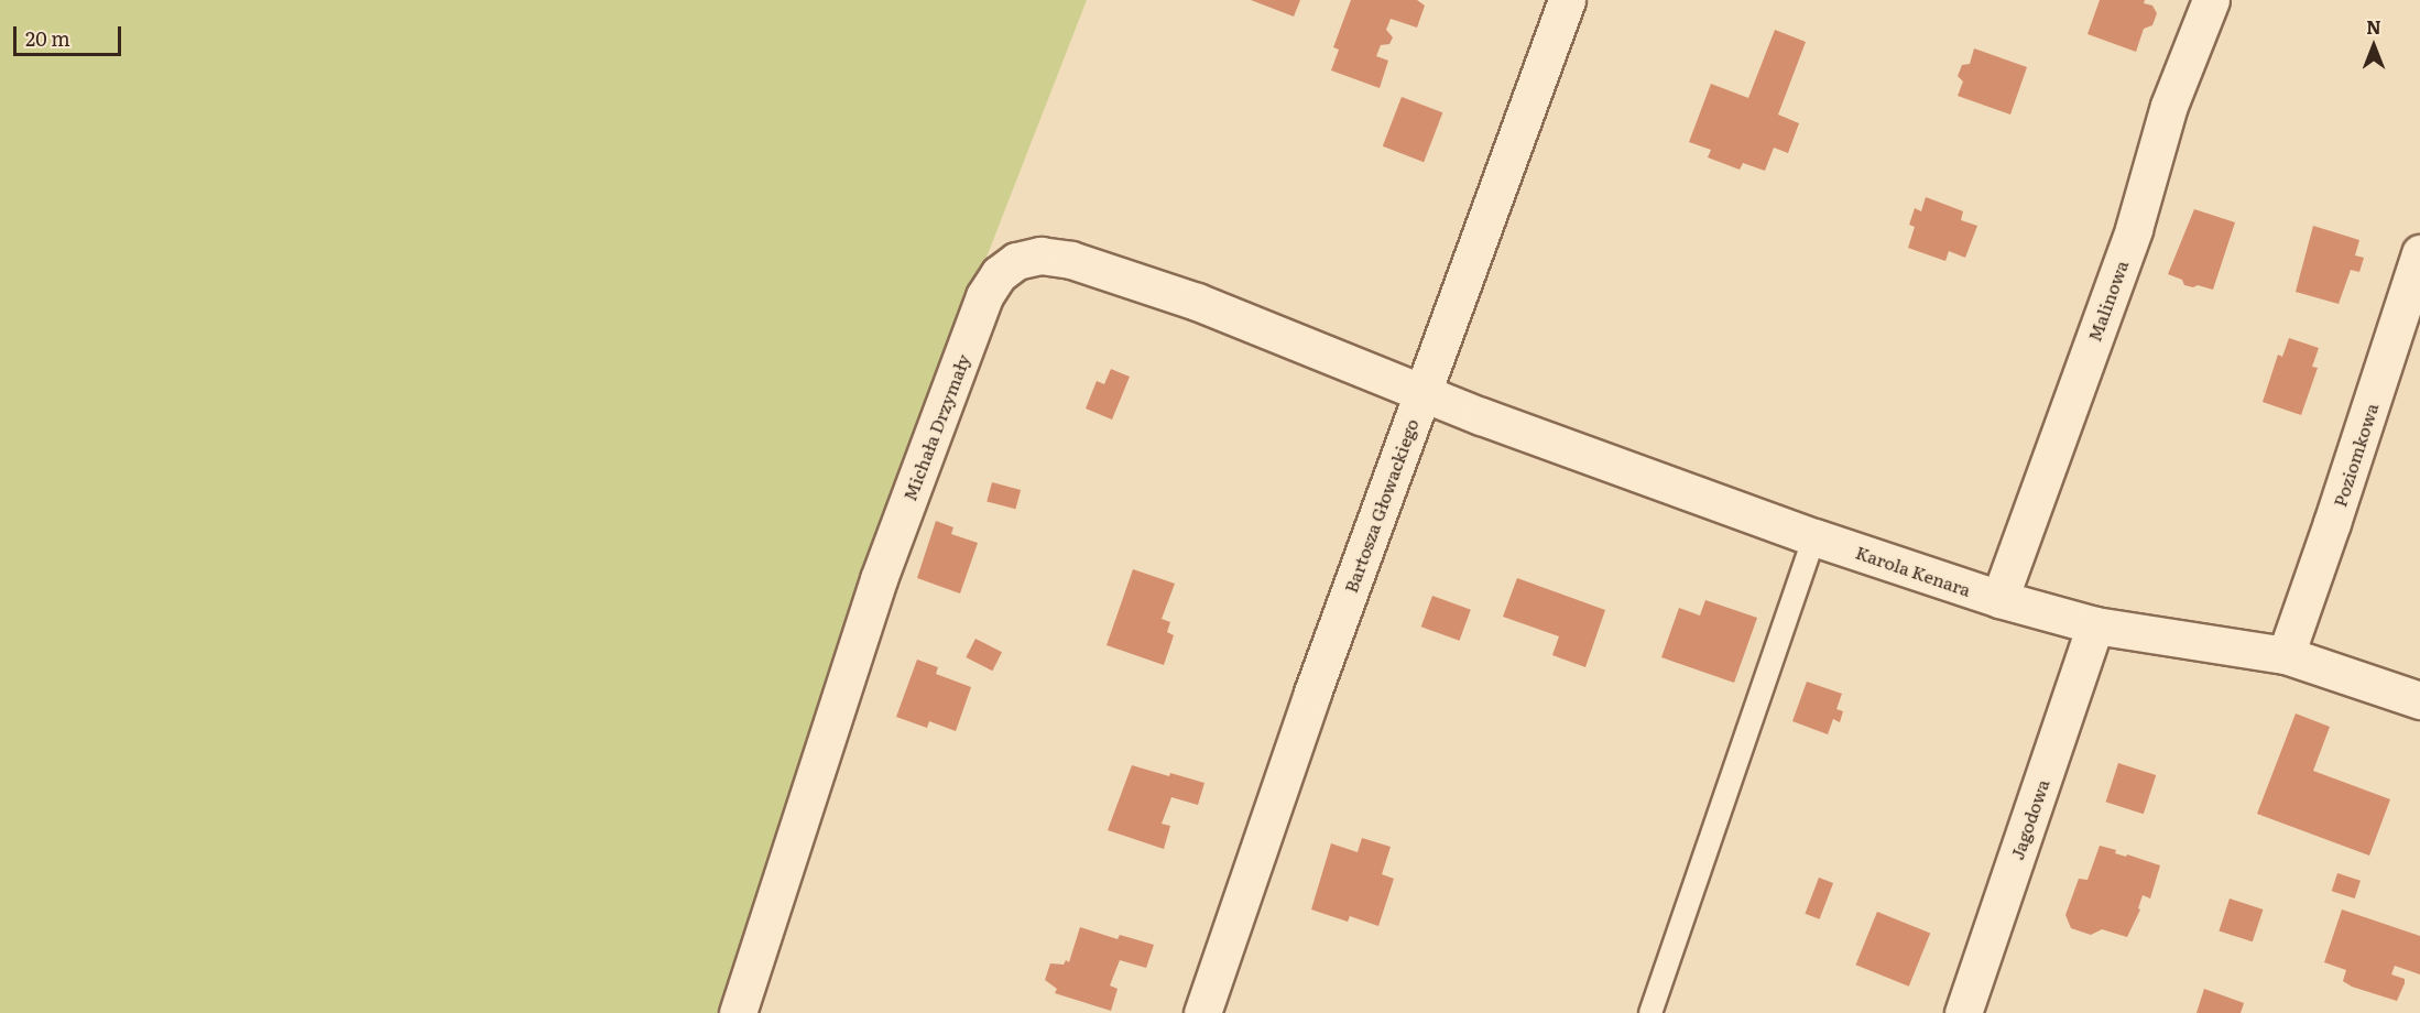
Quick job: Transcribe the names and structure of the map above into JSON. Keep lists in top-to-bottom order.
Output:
{
  "streets": {
    "street": [
      "Malinowa",
      "Michała Drzymały",
      "Poziomkowa",
      "Bartosza Głowackiego",
      "Karola Kenara",
      "Jagodowa"
    ]
  },
  "crossings": [
    ["Malinowa", "Karola Kenara"],
    ["Michała Drzymały", "Bartosza Głowackiego"],
    ["Michała Drzymały", "Karola Kenara"],
    ["Poziomkowa", "Karola Kenara"],
    ["Bartosza Głowackiego", "Karola Kenara"],
    ["Karola Kenara", "Jagodowa"]
  ],
  "scale_bar": "20 m",
  "north": "top"
}
